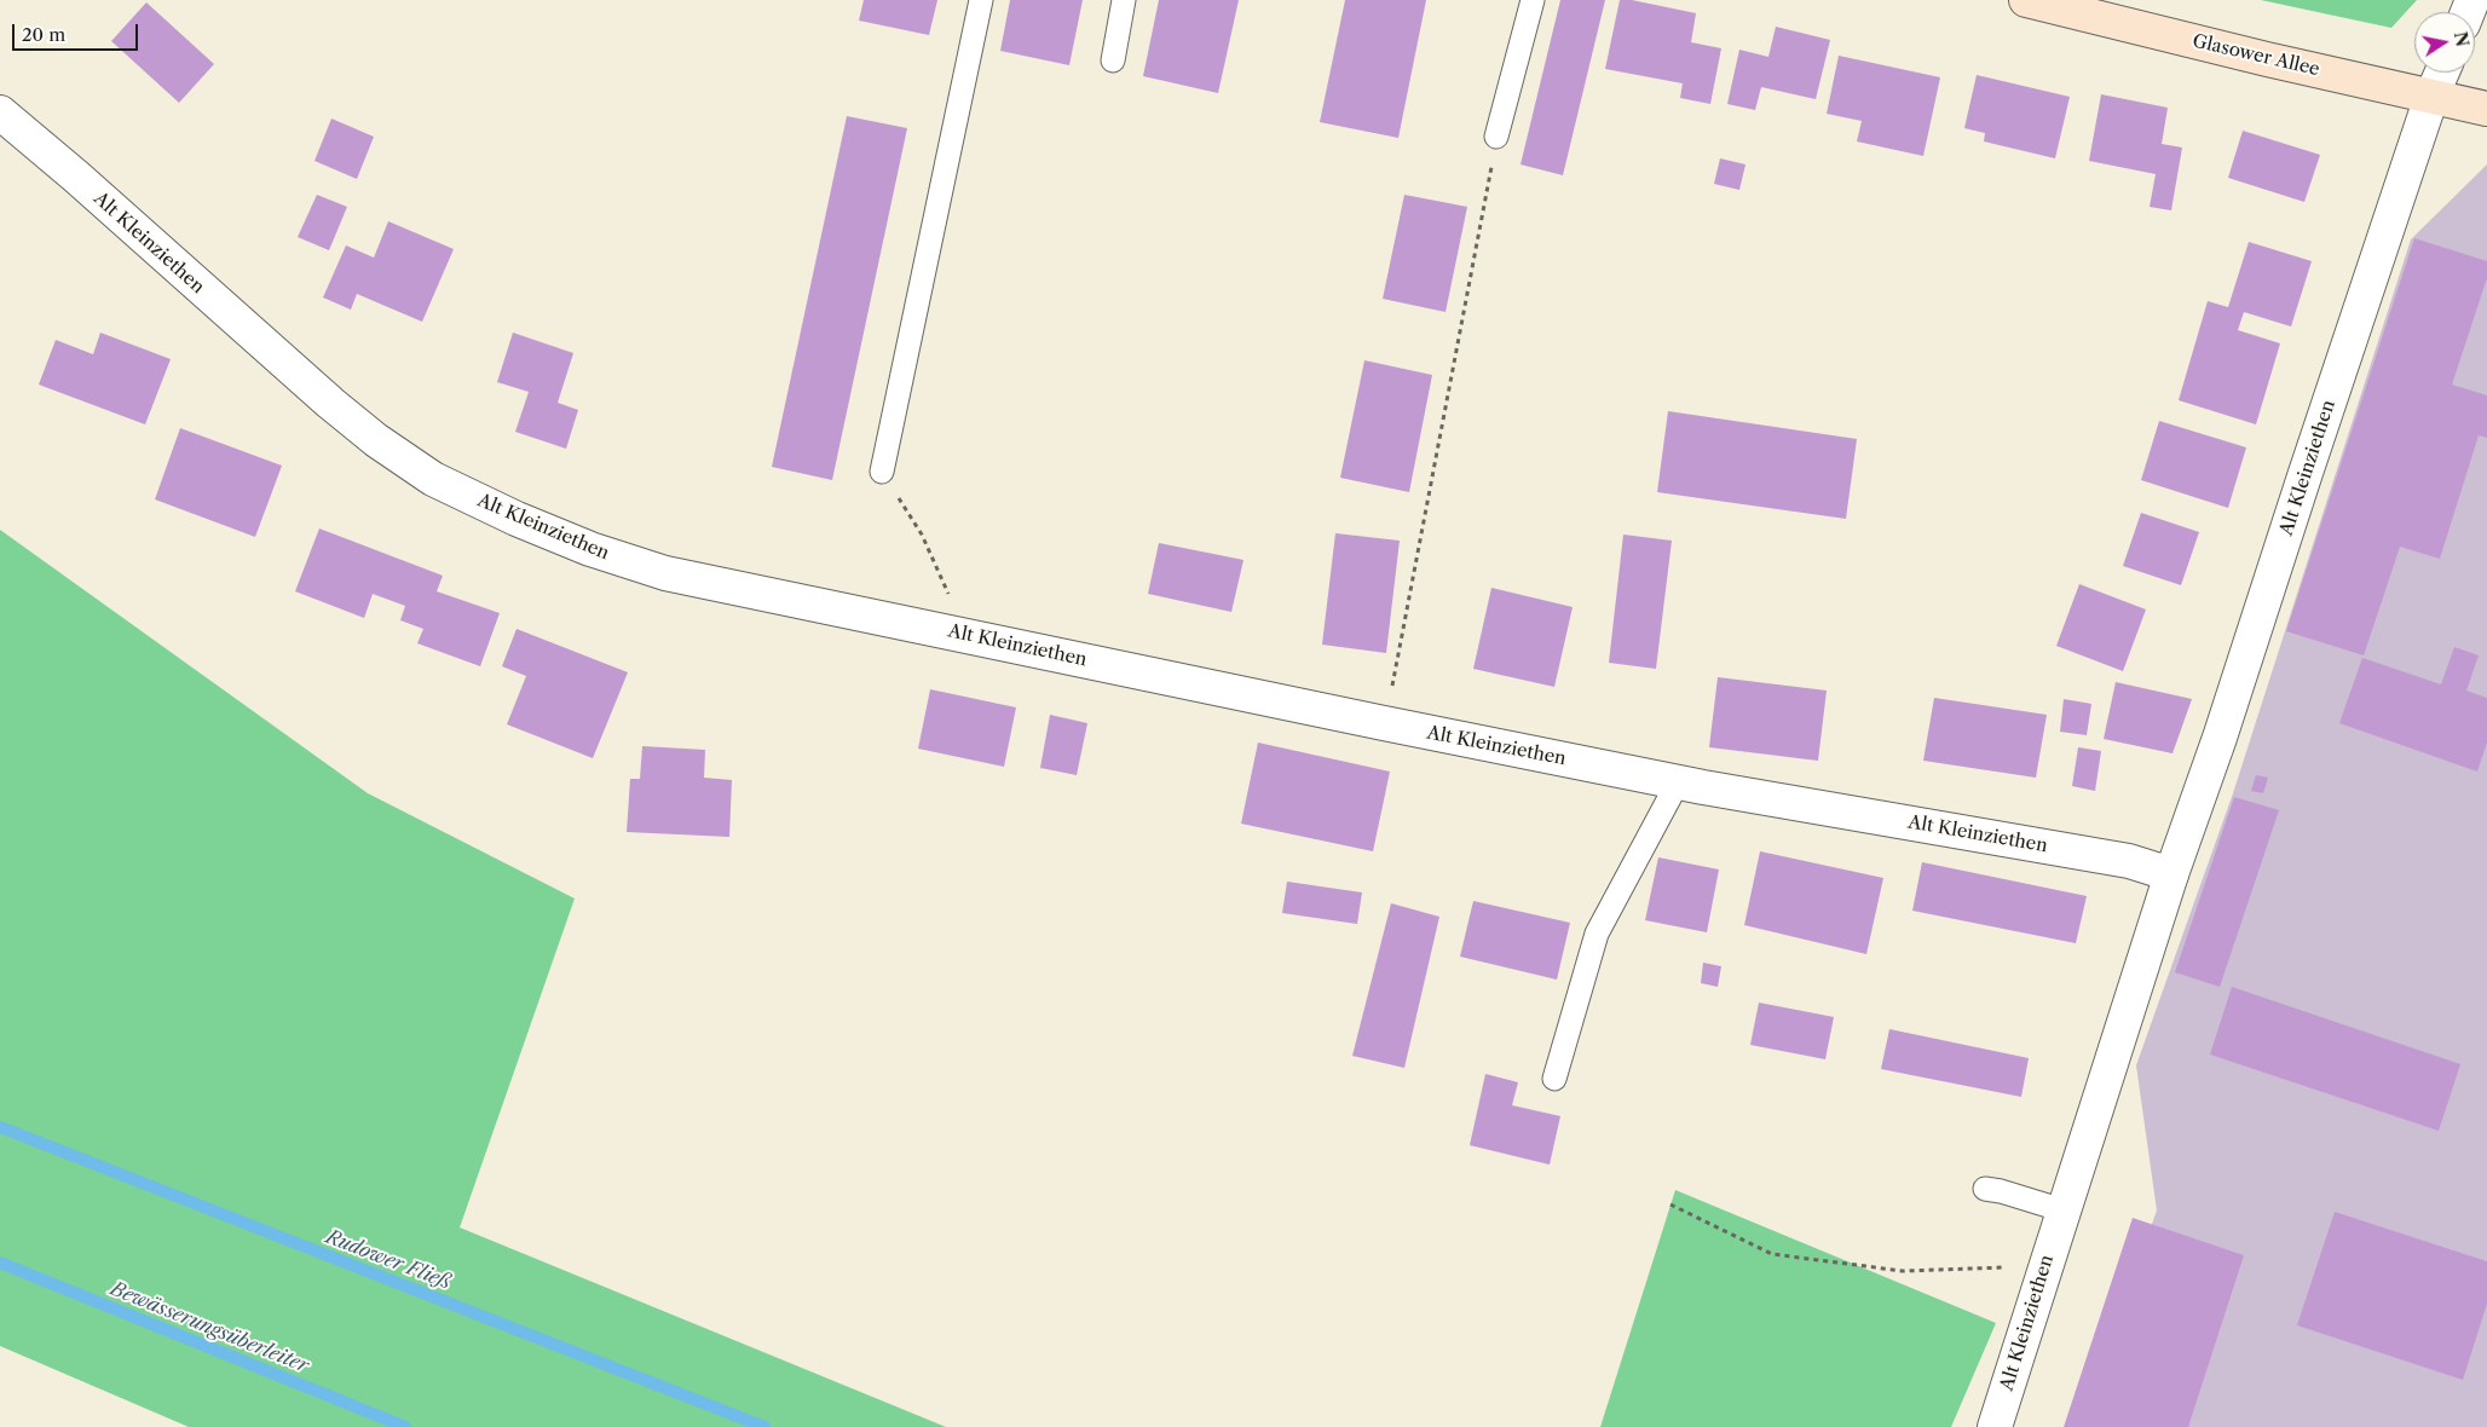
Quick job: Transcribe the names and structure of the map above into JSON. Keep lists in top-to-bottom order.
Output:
{
  "streets": {
    "main road": ["Glasower Allee"],
    "street": ["Alt Kleinziethen"]
  },
  "crossings": [
    ["Glasower Allee", "Alt Kleinziethen"]
  ],
  "water": ["Rudower Fließ", "Bewässerungsüberleiter"],
  "scale_bar": "20 m",
  "north": "right"
}
